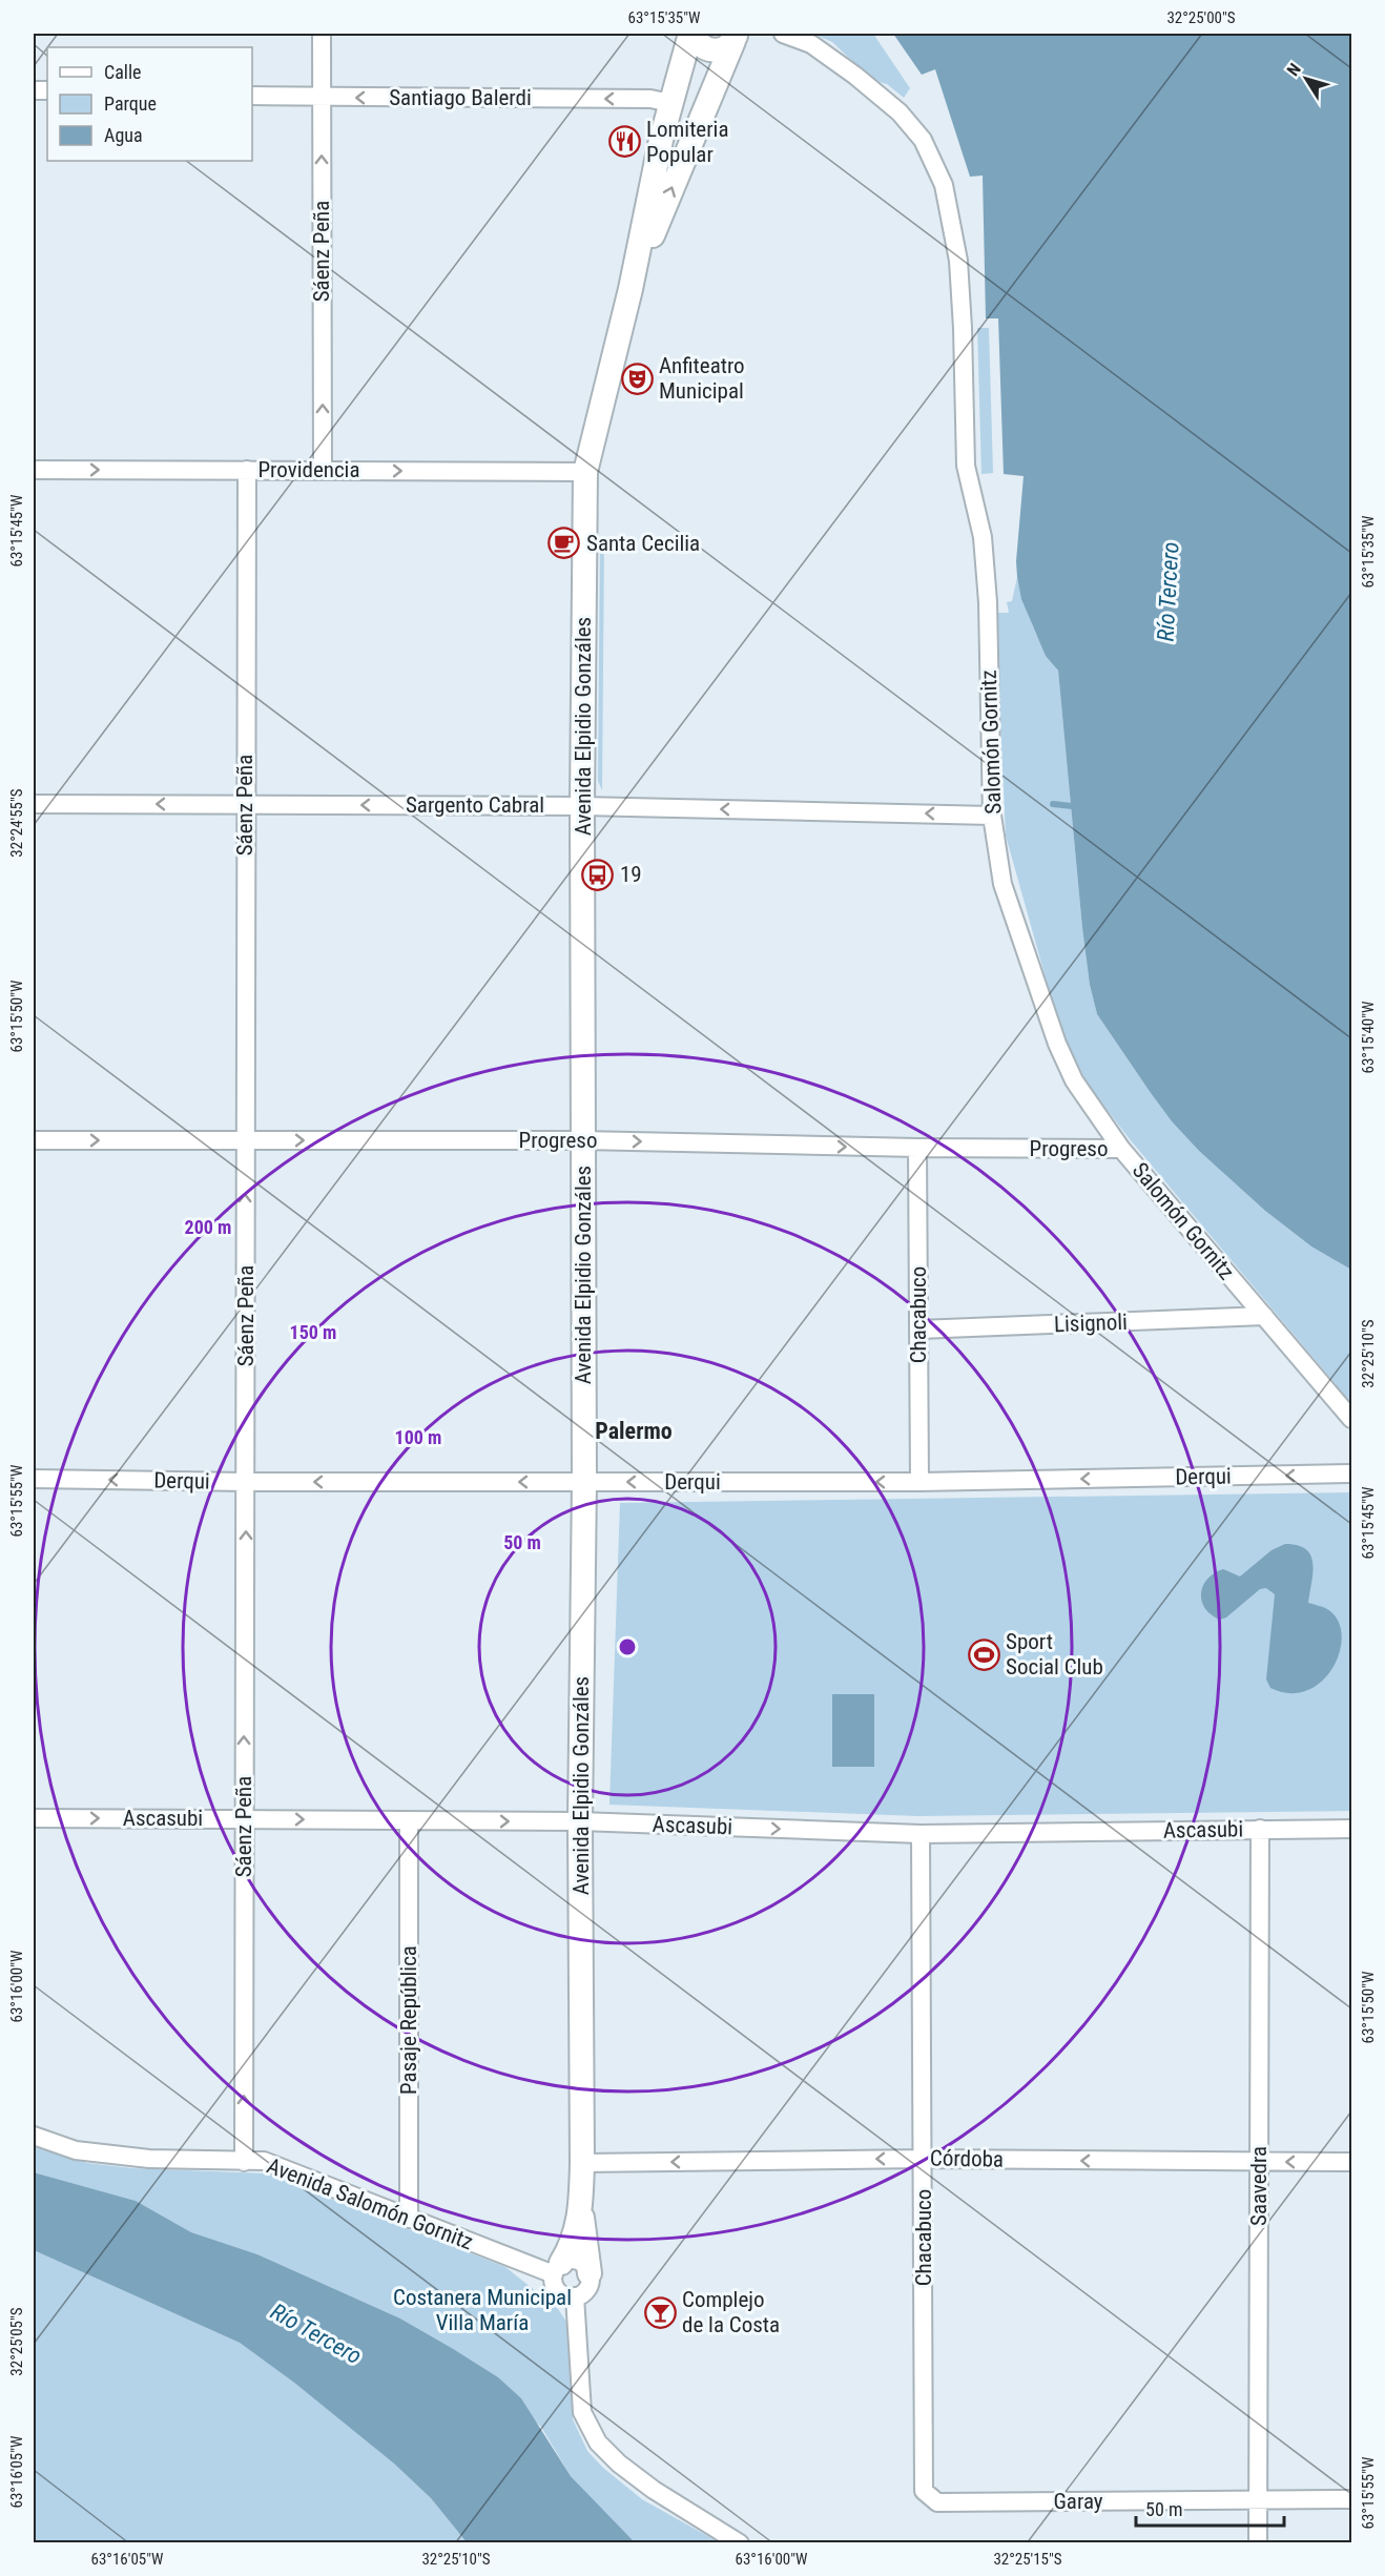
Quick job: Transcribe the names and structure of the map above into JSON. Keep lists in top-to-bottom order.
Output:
{
  "streets": {
    "main road": ["Avenida Elpidio Gonzáles"],
    "street": [
      "Santiago Balerdi",
      "Sáenz Peña",
      "Providencia",
      "Salomón Gornitz",
      "Sargento Cabral",
      "Progreso",
      "Chacabuco",
      "Lisignoli",
      "Derqui",
      "Ascasubi",
      "Pasaje República",
      "Córdoba",
      "Saavedra",
      "Avenida Salomón Gornitz",
      "Garay"
    ]
  },
  "crossings": [
    ["Santiago Balerdi", "Sáenz Peña"],
    ["Santiago Balerdi", "Avenida Elpidio Gonzáles"],
    ["Sáenz Peña", "Providencia"],
    ["Sáenz Peña", "Sargento Cabral"],
    ["Sáenz Peña", "Progreso"],
    ["Sáenz Peña", "Derqui"],
    ["Sáenz Peña", "Ascasubi"],
    ["Sáenz Peña", "Avenida Salomón Gornitz"],
    ["Providencia", "Avenida Elpidio Gonzáles"],
    ["Avenida Elpidio Gonzáles", "Sargento Cabral"],
    ["Avenida Elpidio Gonzáles", "Progreso"],
    ["Avenida Elpidio Gonzáles", "Derqui"],
    ["Avenida Elpidio Gonzáles", "Ascasubi"],
    ["Avenida Elpidio Gonzáles", "Córdoba"],
    ["Avenida Elpidio Gonzáles", "Avenida Salomón Gornitz"],
    ["Salomón Gornitz", "Sargento Cabral"],
    ["Salomón Gornitz", "Progreso"],
    ["Salomón Gornitz", "Lisignoli"],
    ["Progreso", "Chacabuco"],
    ["Chacabuco", "Lisignoli"],
    ["Chacabuco", "Derqui"],
    ["Chacabuco", "Ascasubi"],
    ["Chacabuco", "Córdoba"],
    ["Chacabuco", "Garay"],
    ["Ascasubi", "Pasaje República"],
    ["Ascasubi", "Saavedra"],
    ["Pasaje República", "Avenida Salomón Gornitz"],
    ["Córdoba", "Saavedra"],
    ["Saavedra", "Garay"]
  ],
  "one_way": [
    "Santiago Balerdi",
    "Sáenz Peña",
    "Providencia",
    "Sargento Cabral",
    "Progreso",
    "Derqui",
    "Ascasubi",
    "Córdoba"
  ],
  "districts": ["Palermo"],
  "water": ["Río Tercero"],
  "parks": ["Costanera Municipal Villa María"],
  "places": {
    "restaurant": ["Lomiteria Popular"],
    "theatre": ["Anfiteatro Municipal"],
    "cafe": ["Santa Cecilia"],
    "bus stop": ["19"],
    "sports": ["Sport Social Club"],
    "bar": ["Complejo de la Costa"]
  },
  "legend": ["Calle", "Parque", "Agua"],
  "scale_bar": "50 m",
  "north": "top left",
  "coordinates": [
    "63°15'35\"W",
    "32°25'00\"S",
    "63°15'45\"W",
    "32°24'55\"S",
    "63°15'50\"W",
    "63°15'40\"W",
    "32°25'10\"S",
    "63°15'55\"W",
    "63°16'00\"W",
    "32°25'05\"S",
    "63°16'05\"W",
    "32°25'15\"S"
  ],
  "rings": [
    "200 m",
    "150 m",
    "100 m",
    "50 m"
  ]
}
